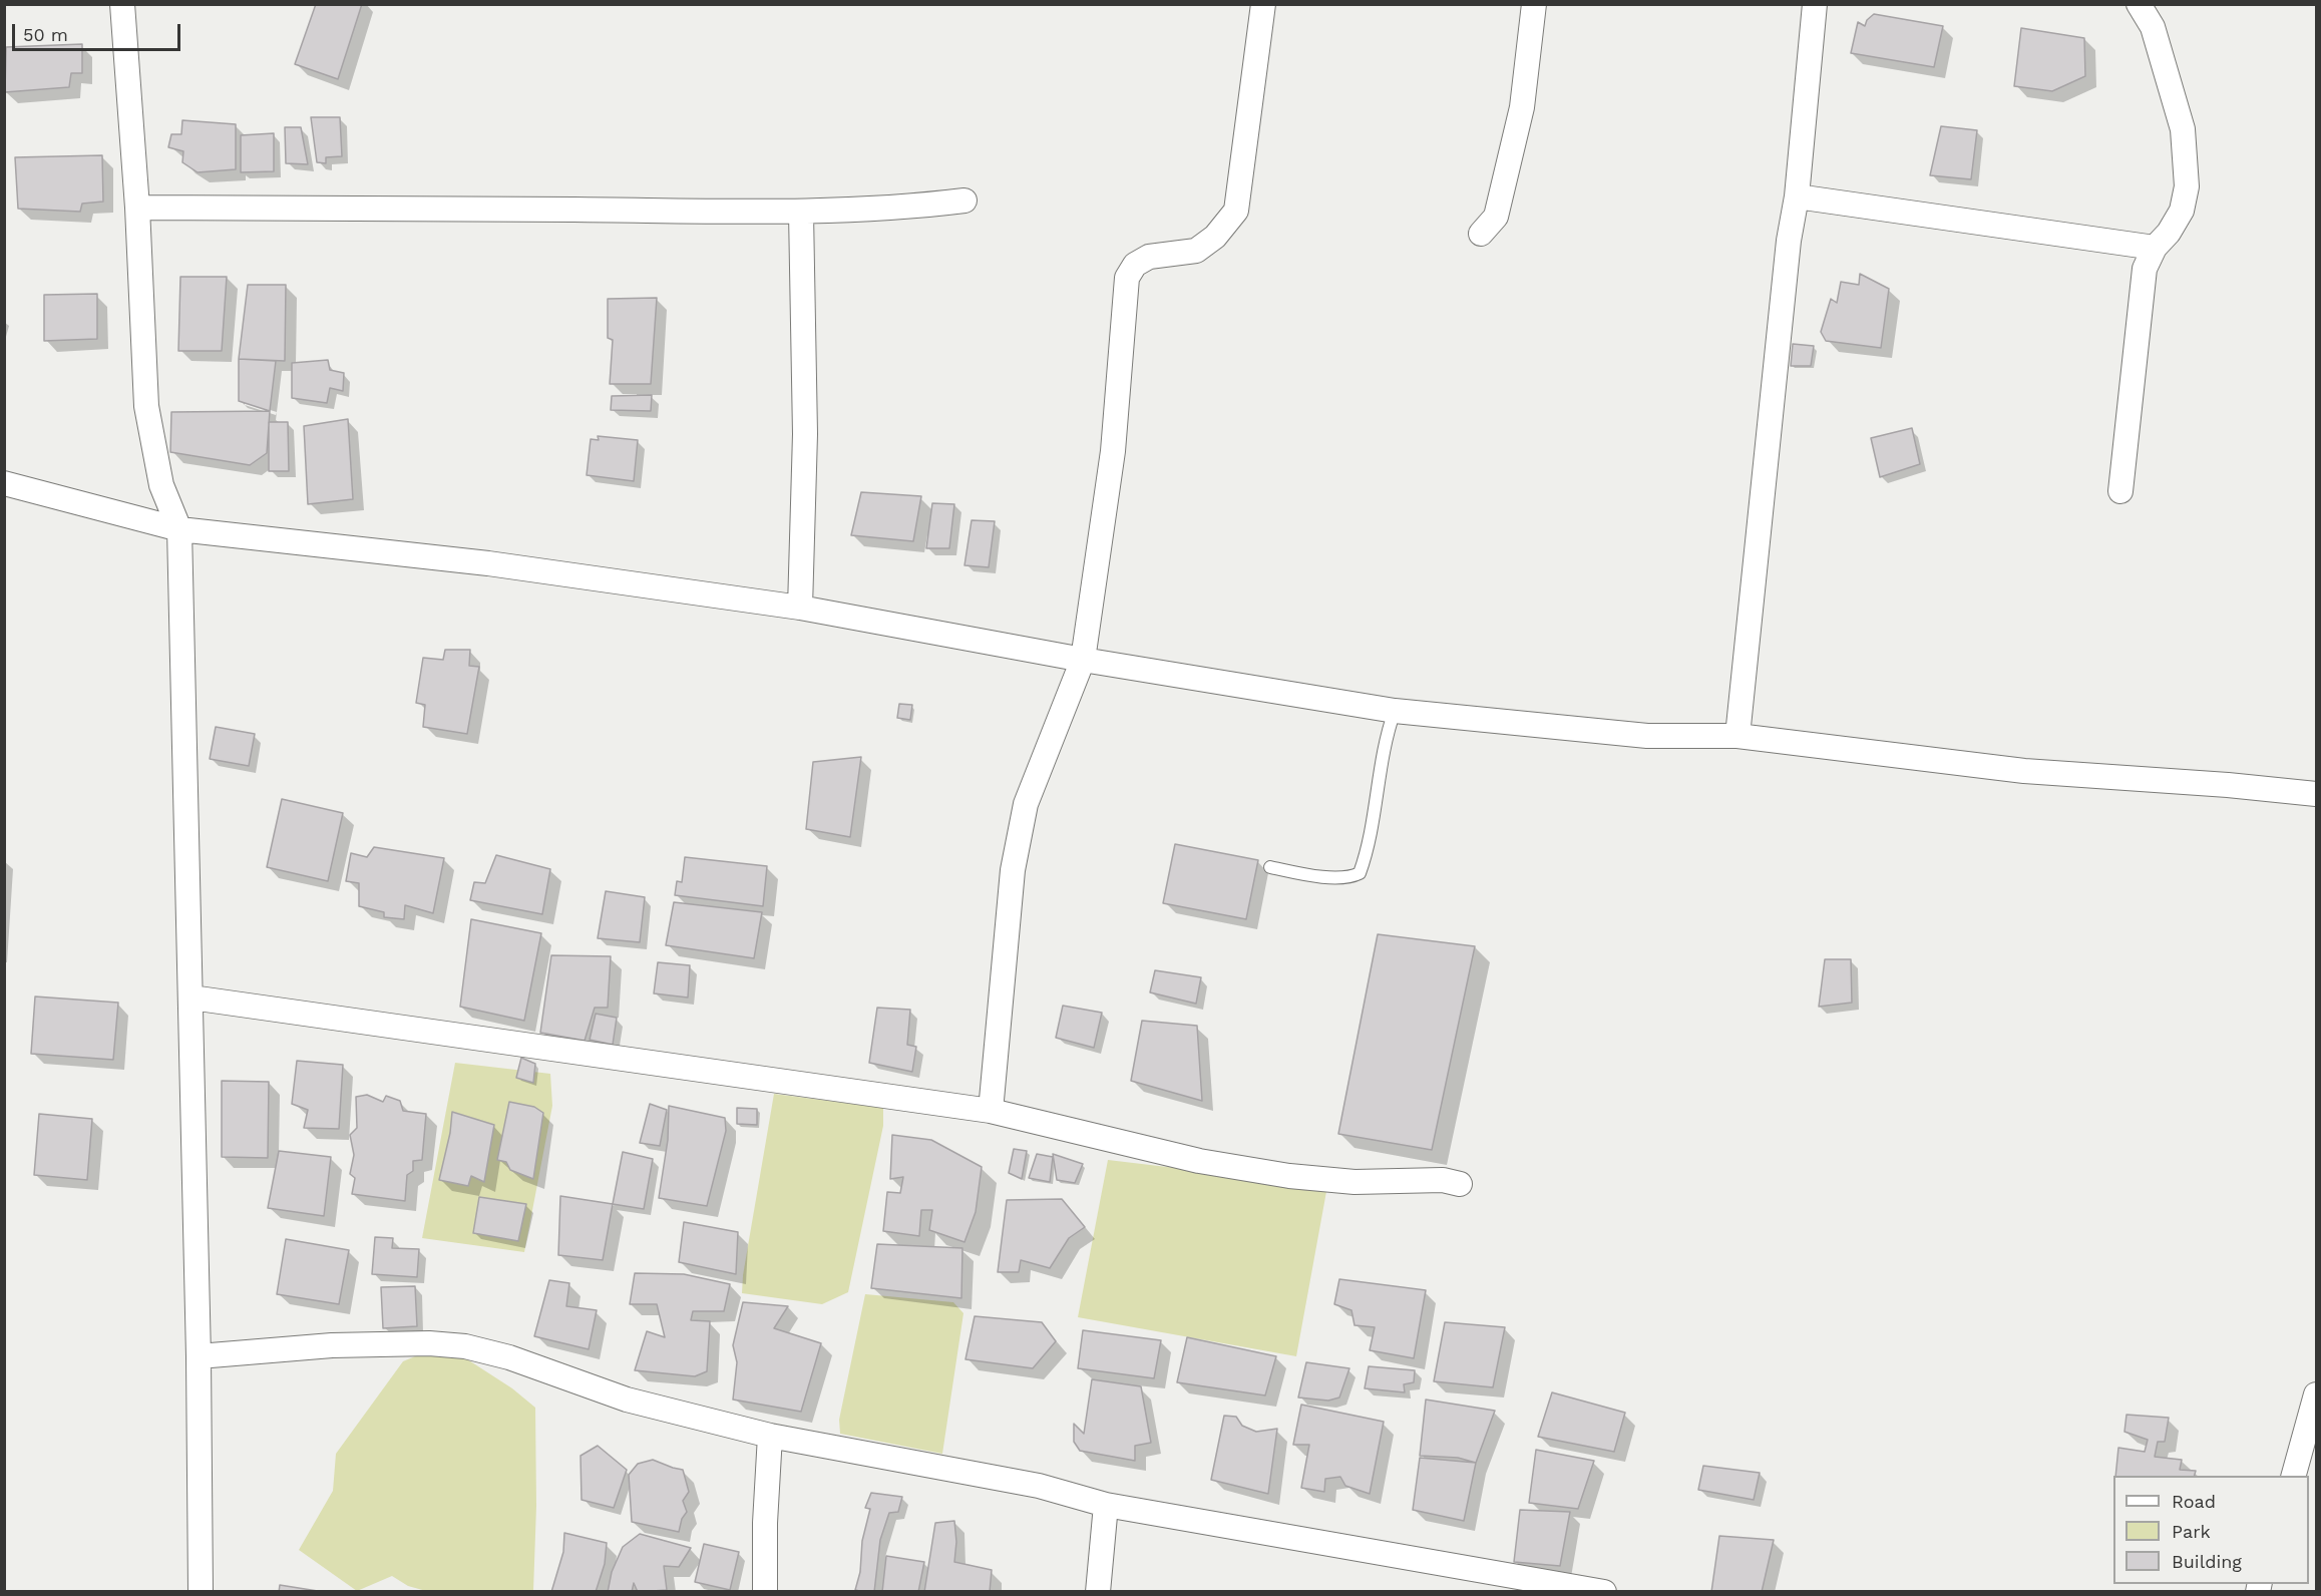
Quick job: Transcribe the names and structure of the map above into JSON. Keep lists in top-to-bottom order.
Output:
{
  "legend": ["Road", "Park", "Building"],
  "scale_bar": "50 m"
}
